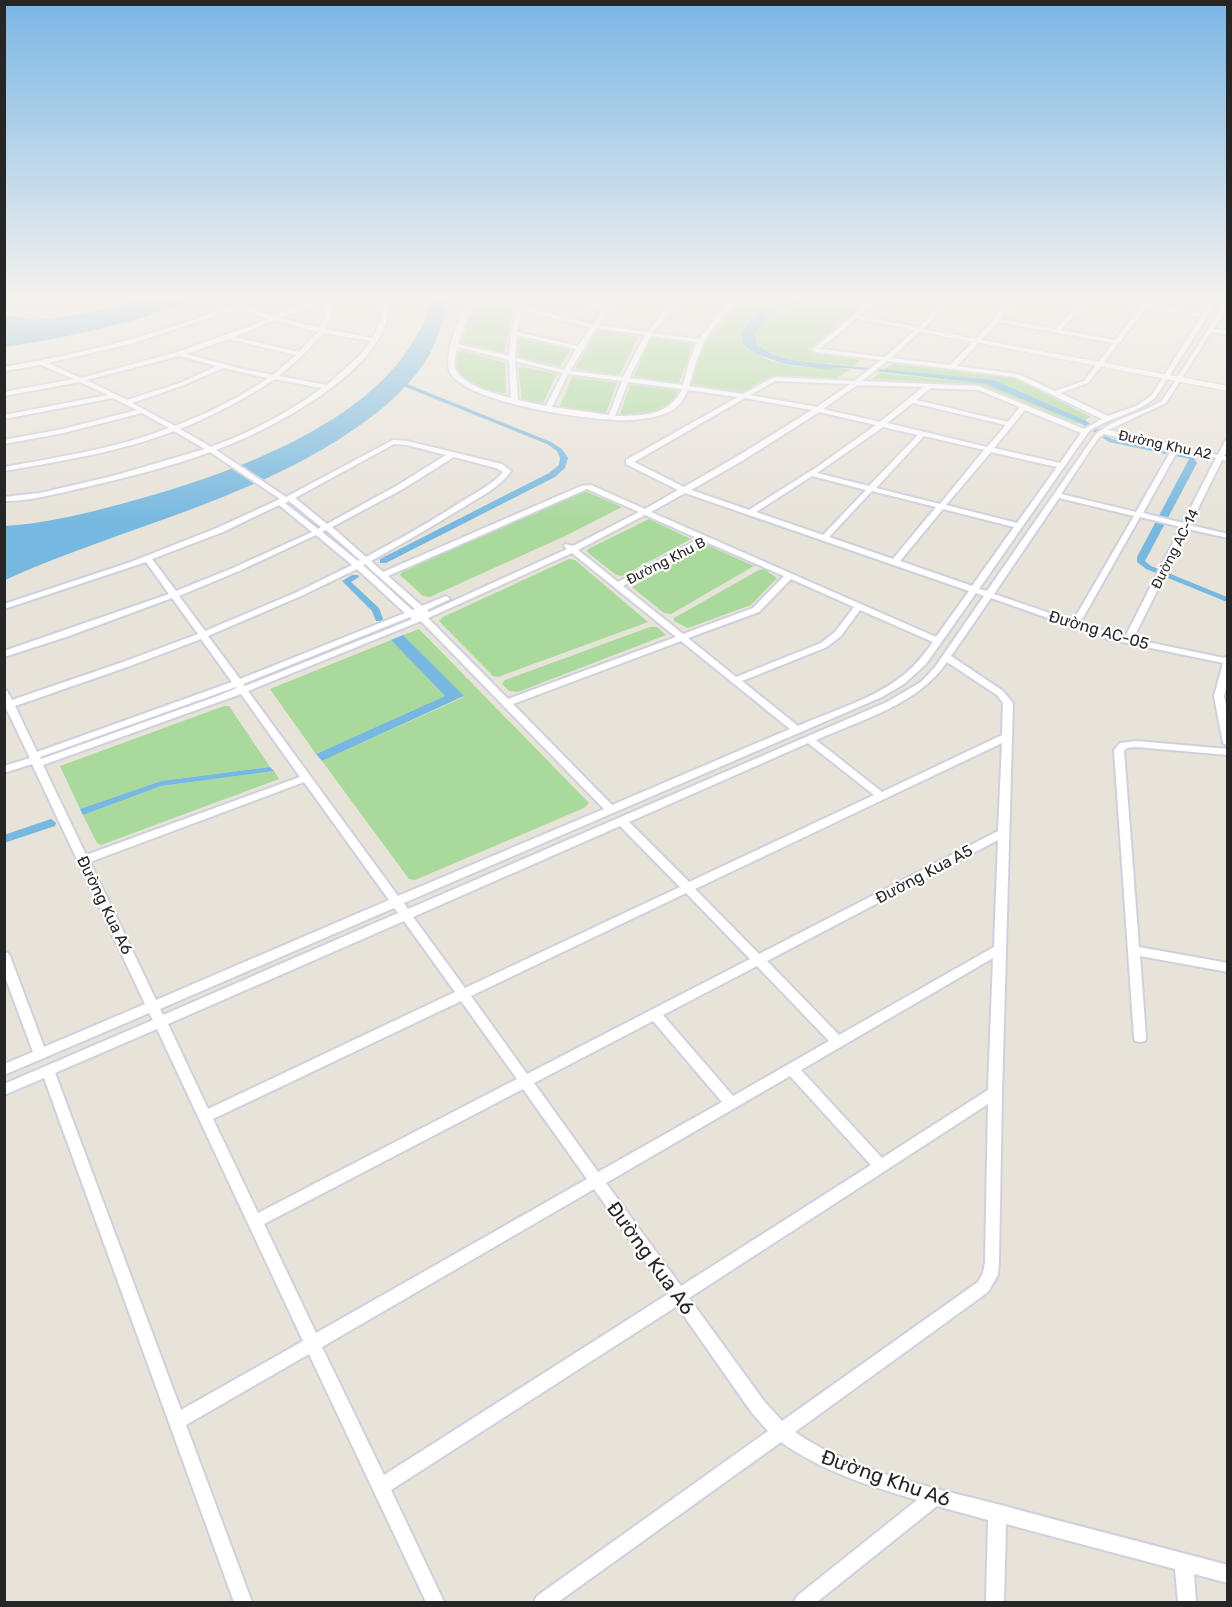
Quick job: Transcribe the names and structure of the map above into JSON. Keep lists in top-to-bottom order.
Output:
{
  "streets": {
    "street": [
      "Đường Khu A2",
      "Đường AC-14",
      "Đường Khu B",
      "Đường AC-05",
      "Đường Kua A5",
      "Đường Kua A6",
      "Đường Khu A6"
    ]
  },
  "crossings": [
    ["Đường Khu A2", "Đường AC-14"],
    ["Đường Khu A2", "Đường AC-05"],
    ["Đường AC-14", "Đường AC-05"],
    ["Đường Kua A6", "Đường Khu A6"]
  ]
}
